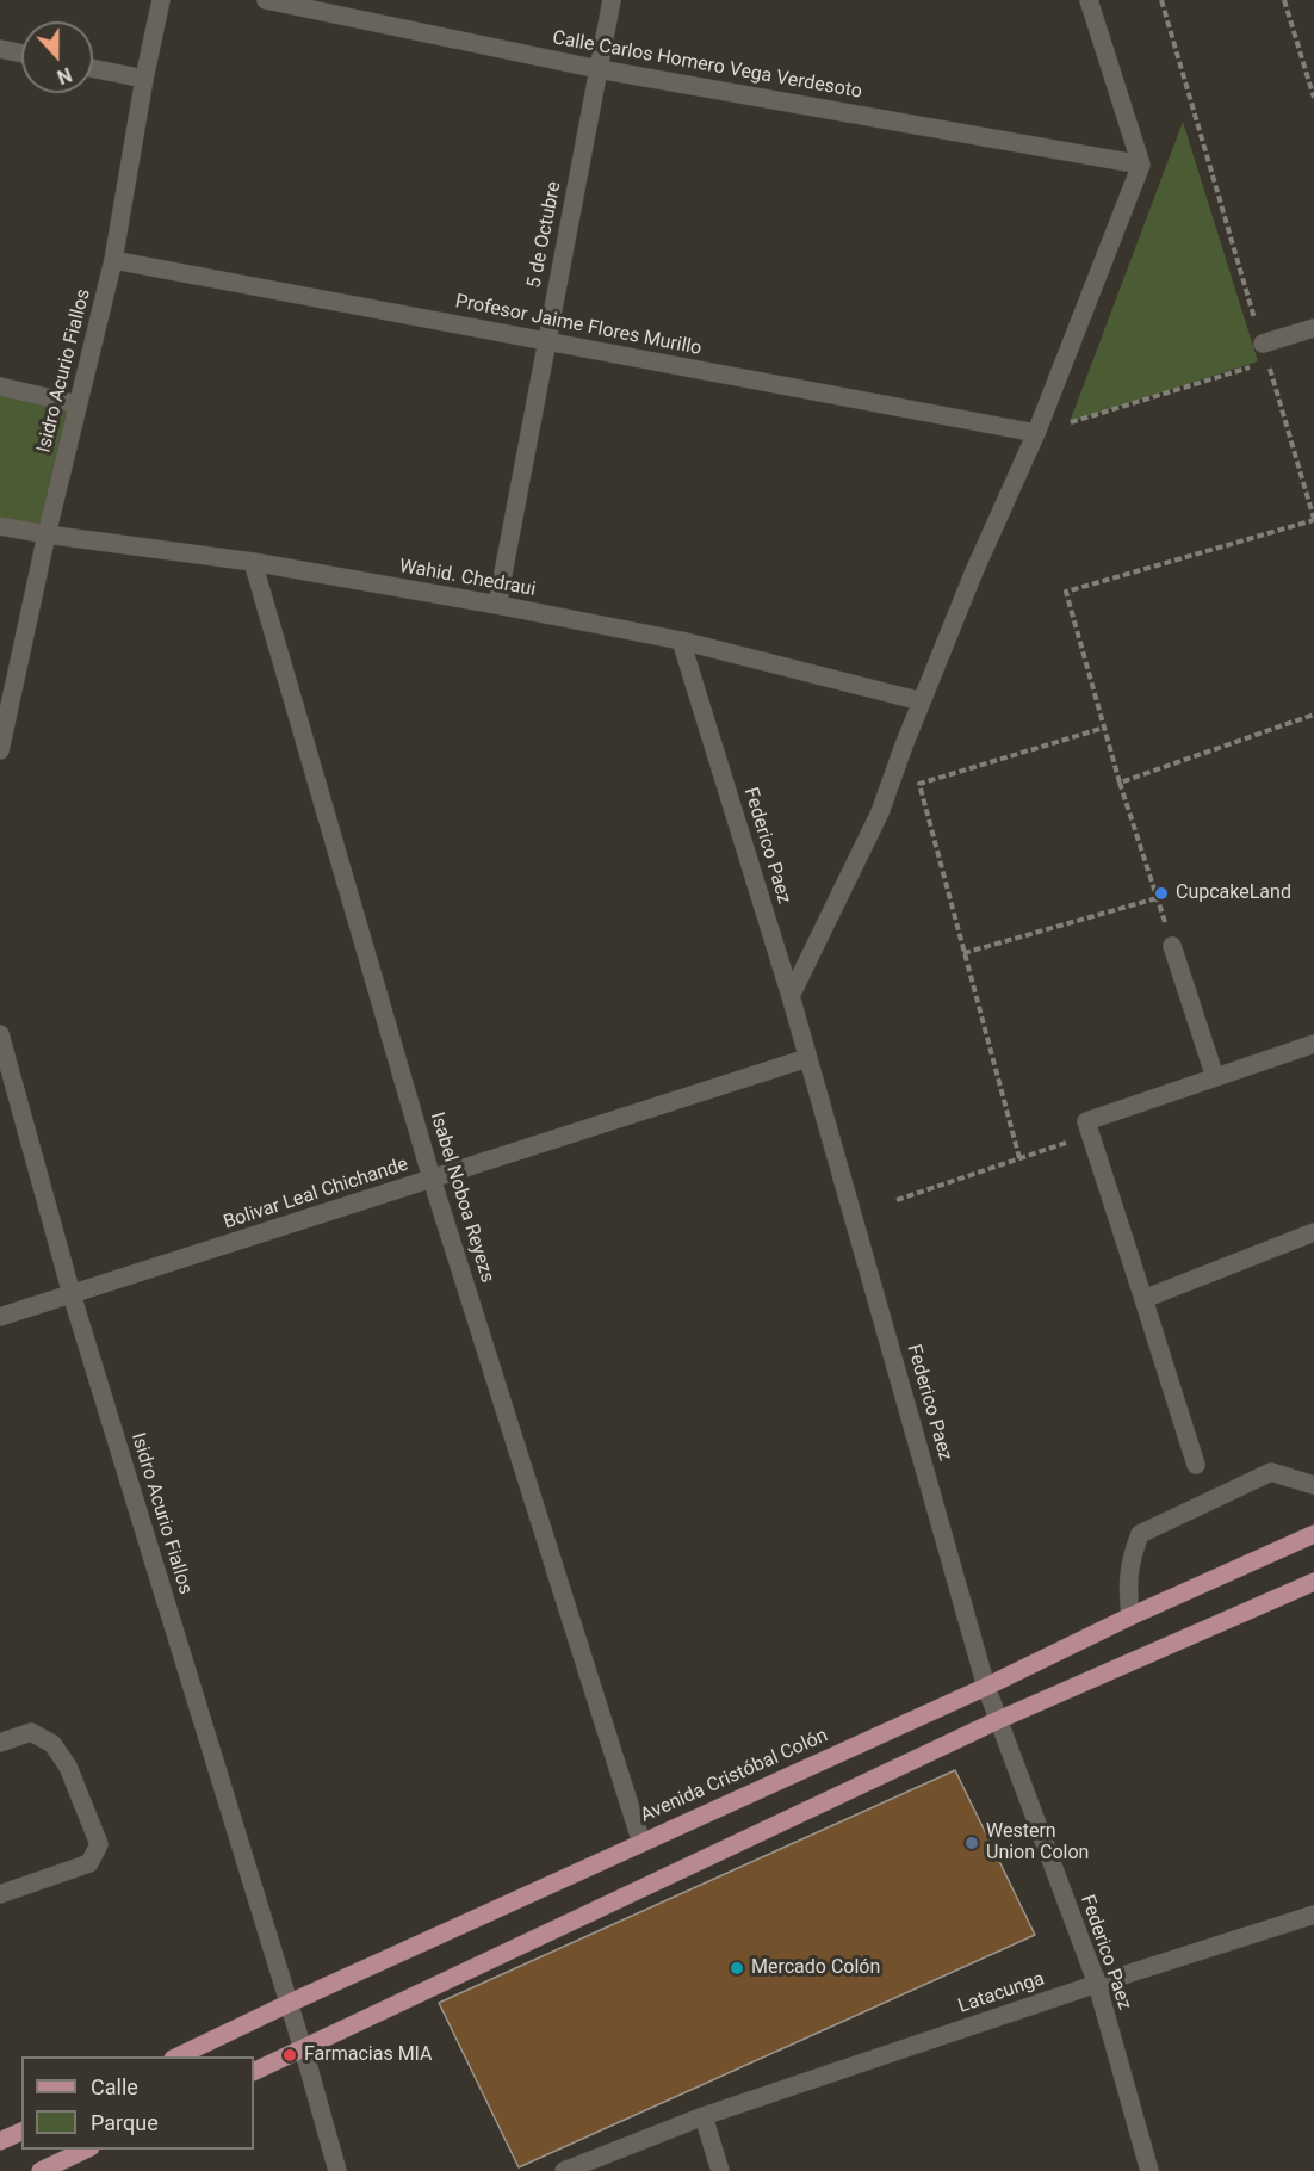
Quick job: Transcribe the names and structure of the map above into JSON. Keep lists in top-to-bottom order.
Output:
{
  "streets": {
    "main road": ["Avenida Cristóbal Colón"],
    "street": [
      "Calle Carlos Homero Vega Verdesoto",
      "5 de Octubre",
      "Profesor Jaime Flores Murillo",
      "Isidro Acurio Fiallos",
      "Wahid. Chedraui",
      "Federico Paez",
      "Bolivar Leal Chichande",
      "Isabel Noboa Reyezs",
      "Latacunga"
    ]
  },
  "crossings": [
    ["Calle Carlos Homero Vega Verdesoto", "5 de Octubre"],
    ["5 de Octubre", "Profesor Jaime Flores Murillo"],
    ["5 de Octubre", "Wahid. Chedraui"],
    ["Profesor Jaime Flores Murillo", "Isidro Acurio Fiallos"],
    ["Isidro Acurio Fiallos", "Wahid. Chedraui"],
    ["Isidro Acurio Fiallos", "Bolivar Leal Chichande"],
    ["Isidro Acurio Fiallos", "Avenida Cristóbal Colón"],
    ["Wahid. Chedraui", "Federico Paez"],
    ["Wahid. Chedraui", "Isabel Noboa Reyezs"],
    ["Federico Paez", "Bolivar Leal Chichande"],
    ["Federico Paez", "Avenida Cristóbal Colón"],
    ["Federico Paez", "Latacunga"],
    ["Bolivar Leal Chichande", "Isabel Noboa Reyezs"],
    ["Isabel Noboa Reyezs", "Avenida Cristóbal Colón"]
  ],
  "places": [
    "CupcakeLand",
    "Western Union Colon",
    "Mercado Colón",
    "Farmacias MIA"
  ],
  "legend": ["Calle", "Parque"],
  "north": "bottom"
}
